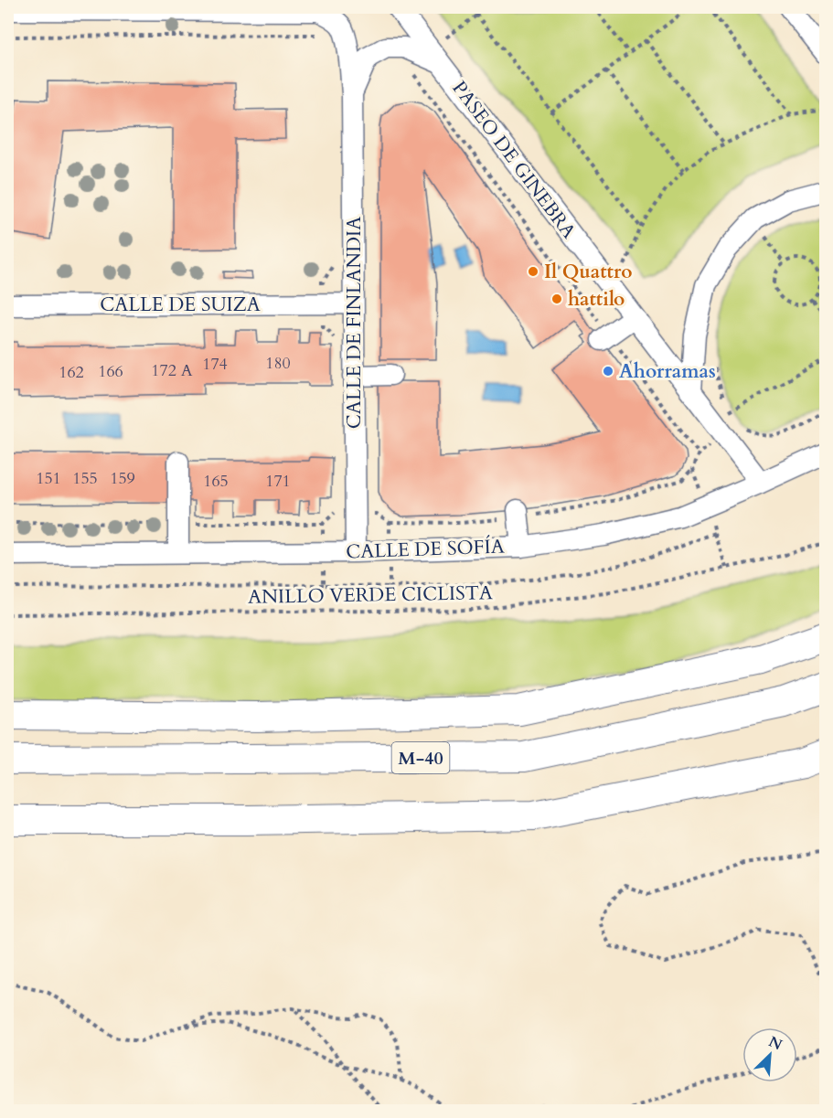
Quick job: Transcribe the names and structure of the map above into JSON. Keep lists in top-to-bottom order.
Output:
{
  "streets": {
    "highway": ["M-40"],
    "street": [
      "PASEO DE GINEBRA",
      "CALLE DE SUIZA",
      "CALLE DE FINLANDIA",
      "CALLE DE SOFÍA"
    ],
    "path": ["ANILLO VERDE CICLISTA"]
  },
  "crossings": [
    ["PASEO DE GINEBRA", "CALLE DE FINLANDIA"],
    ["PASEO DE GINEBRA", "CALLE DE SOFÍA"],
    ["CALLE DE SUIZA", "CALLE DE FINLANDIA"],
    ["CALLE DE FINLANDIA", "CALLE DE SOFÍA"]
  ],
  "places": ["Il Quattro", "hattilo", "Ahorramas"],
  "house_numbers": [
    "180",
    "174",
    "172 A",
    "166",
    "162",
    "151",
    "155",
    "159",
    "165",
    "171"
  ],
  "north": "top right"
}
